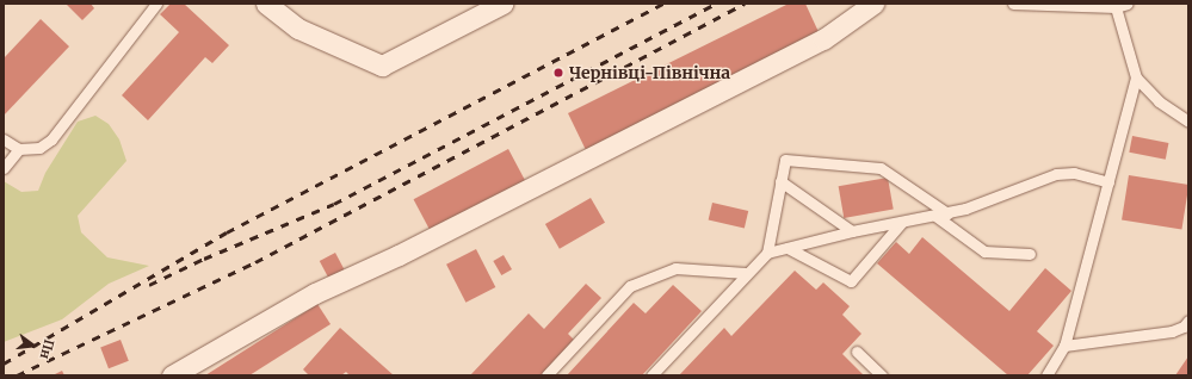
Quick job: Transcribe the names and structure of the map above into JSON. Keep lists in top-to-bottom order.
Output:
{
  "places": ["Чернівці-Північна"],
  "north": "right"
}
